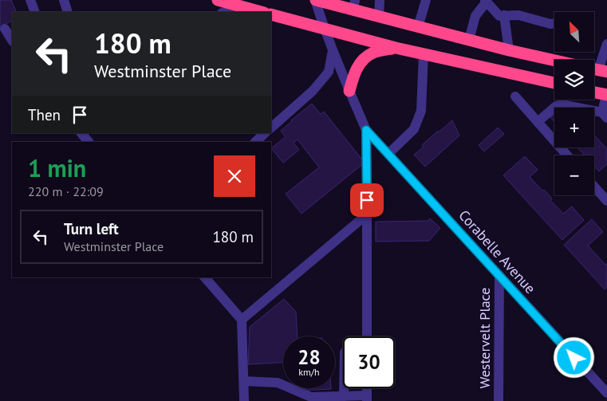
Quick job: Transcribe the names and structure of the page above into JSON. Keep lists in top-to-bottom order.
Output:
{
  "streets": {
    "street": ["Corabelle Avenue", "Westervelt Place"]
  },
  "crossings": [
    ["Corabelle Avenue", "Westervelt Place"]
  ],
  "north": "top left",
  "page": {
    "map_buttons": ["+", "−"],
    "turn": ["180 m", "Westminster Place"],
    "then": "Then",
    "heading": ["1 min", "220 m · 22:09"],
    "list": [
      {
        "name": "Turn left",
        "note": "Westminster Place",
        "value": "180 m"
      }
    ],
    "speed": "28 km/h",
    "limit": "30"
  }
}
